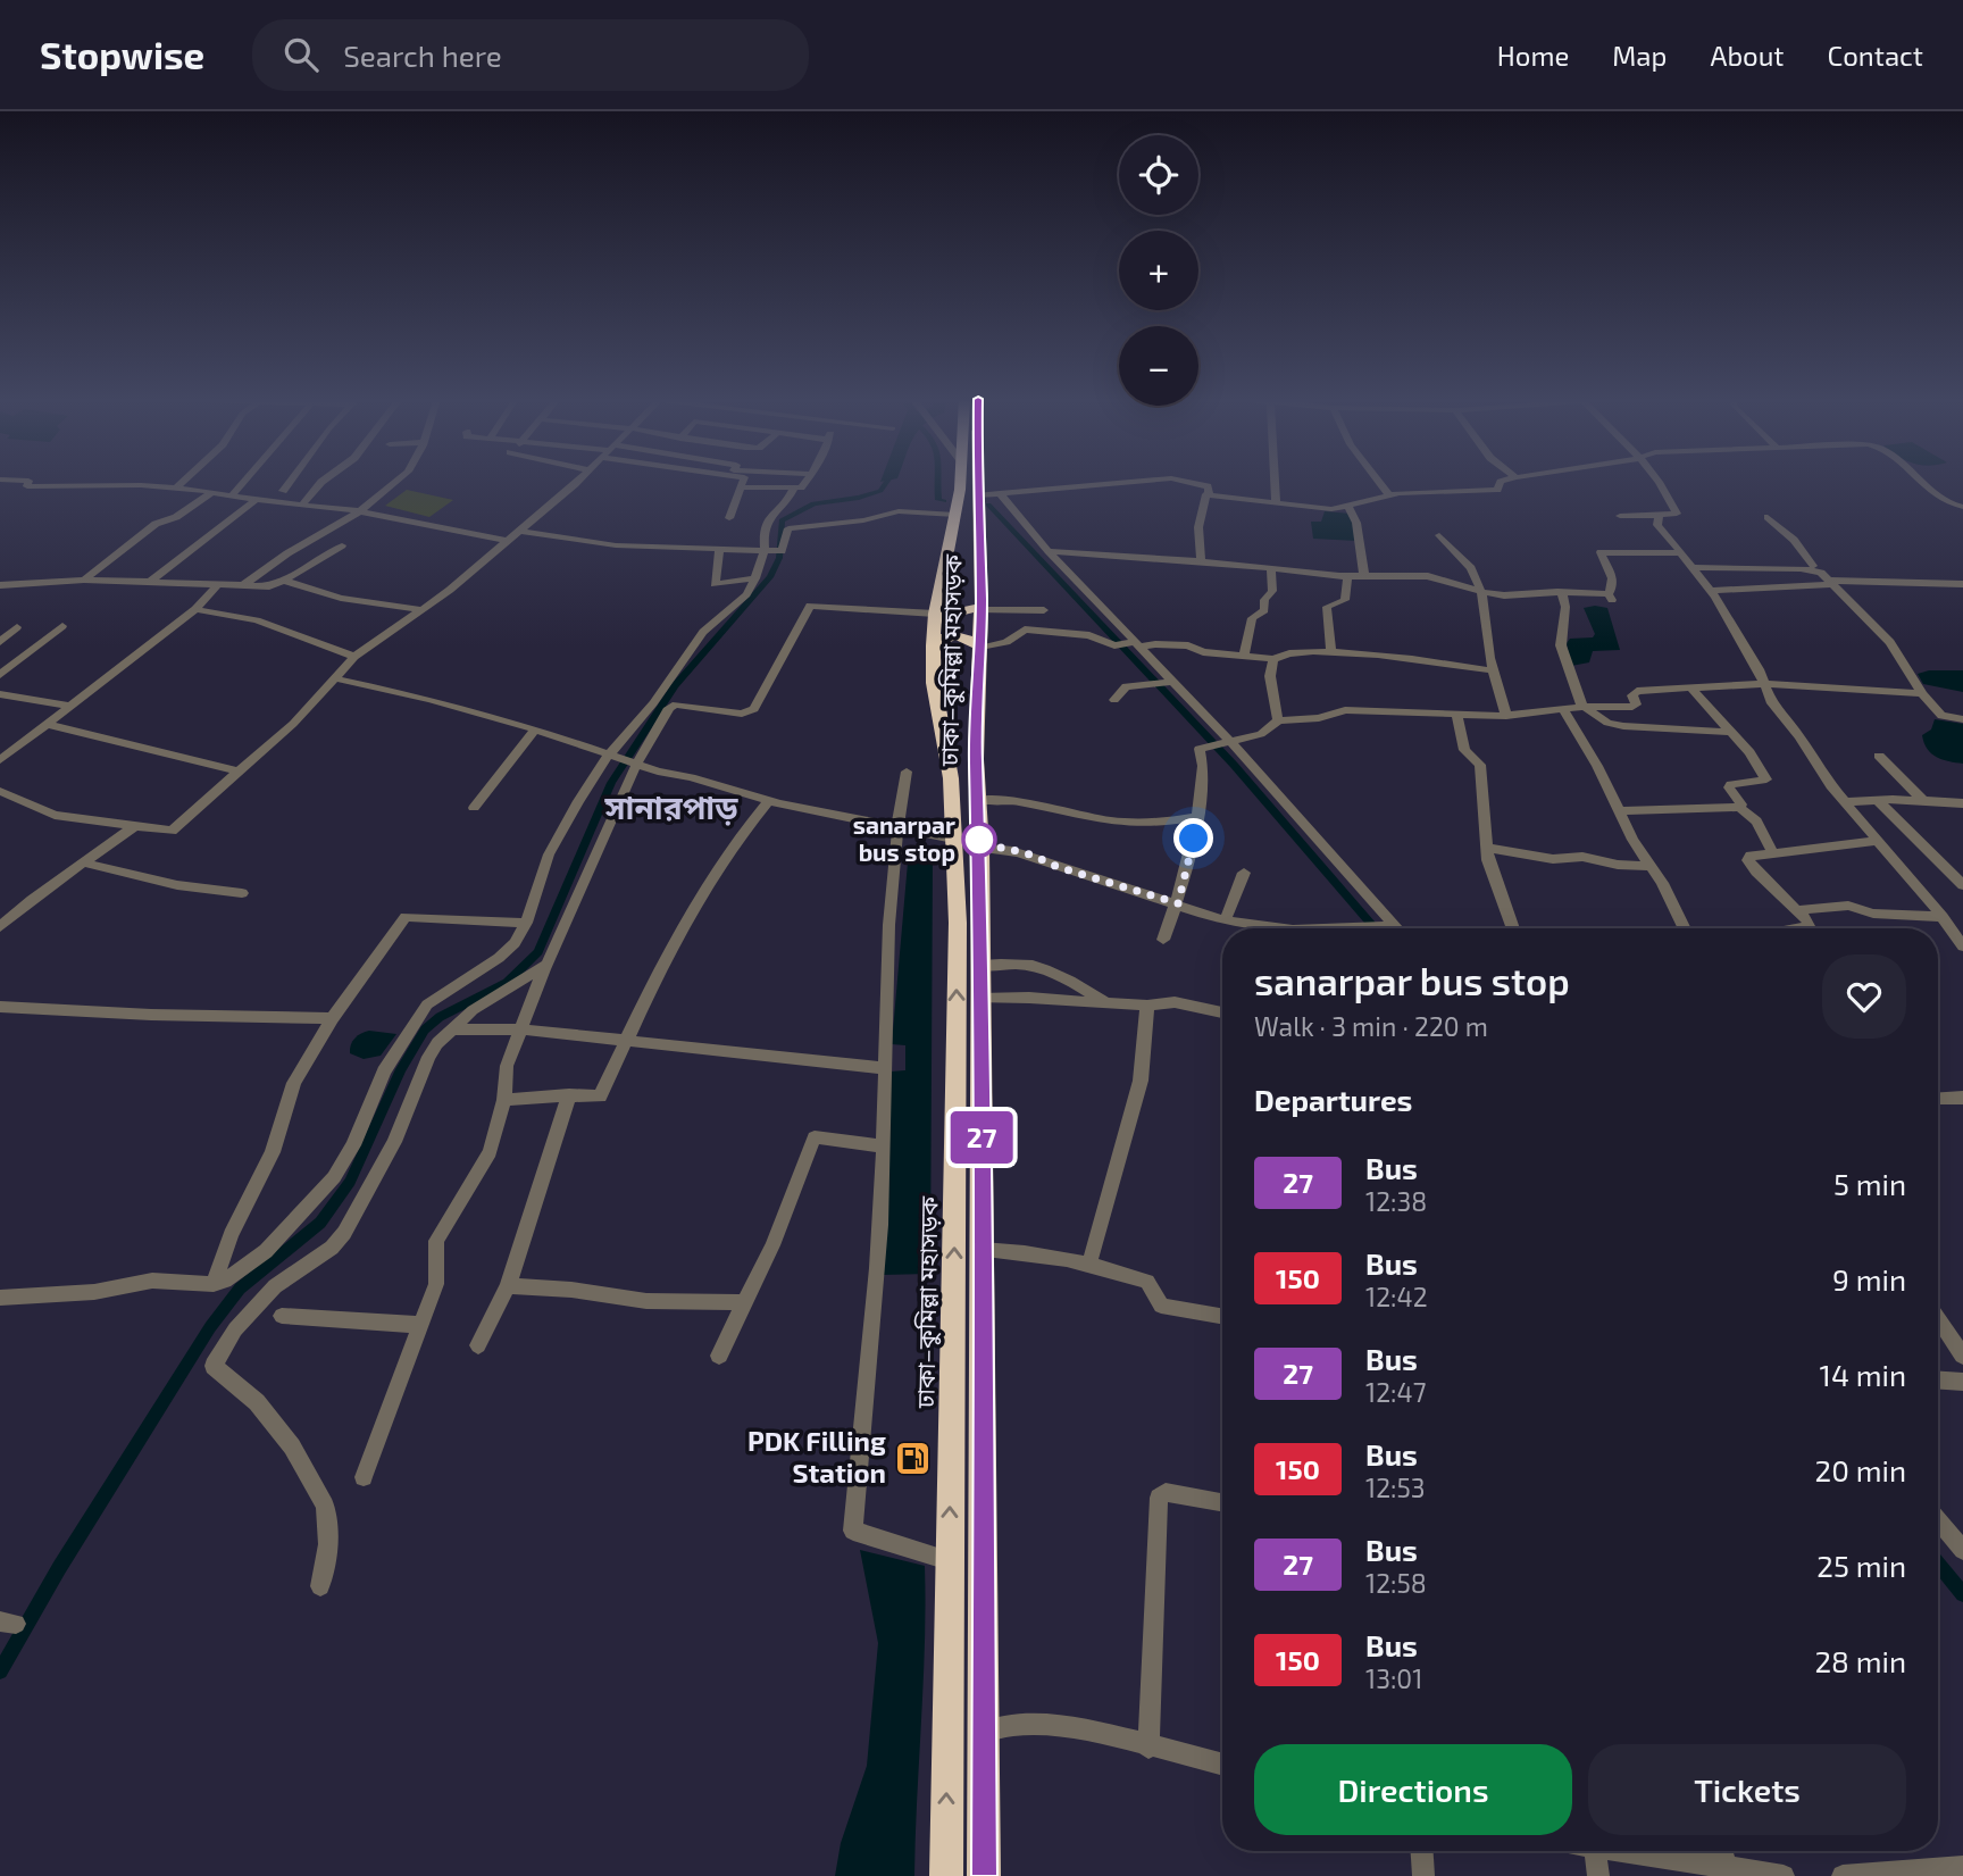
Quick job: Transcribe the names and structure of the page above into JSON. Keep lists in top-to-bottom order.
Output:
{
  "streets": {
    "highway": ["ঢাকা–কুমিল্লা মহাসড়ক"]
  },
  "districts": ["সানারপাড়"],
  "places": {
    "other": ["sanarpar bus stop"],
    "fuel station": ["PDK Filling Station"]
  },
  "lines": ["bus line 27"],
  "page": {
    "header": "Stopwise",
    "search": "Search here",
    "nav": [
      "Home",
      "Map",
      "About",
      "Contact"
    ],
    "on_map": "27",
    "map_buttons": ["+", "−"],
    "heading": [
      ["sanarpar bus stop", "Walk · 3 min · 220 m"],
      "Departures"
    ],
    "list": [
      {
        "mark": "27",
        "name": "Bus",
        "note": "12:38",
        "value": "5 min"
      },
      {
        "mark": "150",
        "name": "Bus",
        "note": "12:42",
        "value": "9 min"
      },
      {
        "mark": "27",
        "name": "Bus",
        "note": "12:47",
        "value": "14 min"
      },
      {
        "mark": "150",
        "name": "Bus",
        "note": "12:53",
        "value": "20 min"
      },
      {
        "mark": "27",
        "name": "Bus",
        "note": "12:58",
        "value": "25 min"
      },
      {
        "mark": "150",
        "name": "Bus",
        "note": "13:01",
        "value": "28 min"
      }
    ],
    "buttons": ["Directions", "Tickets"]
  }
}
